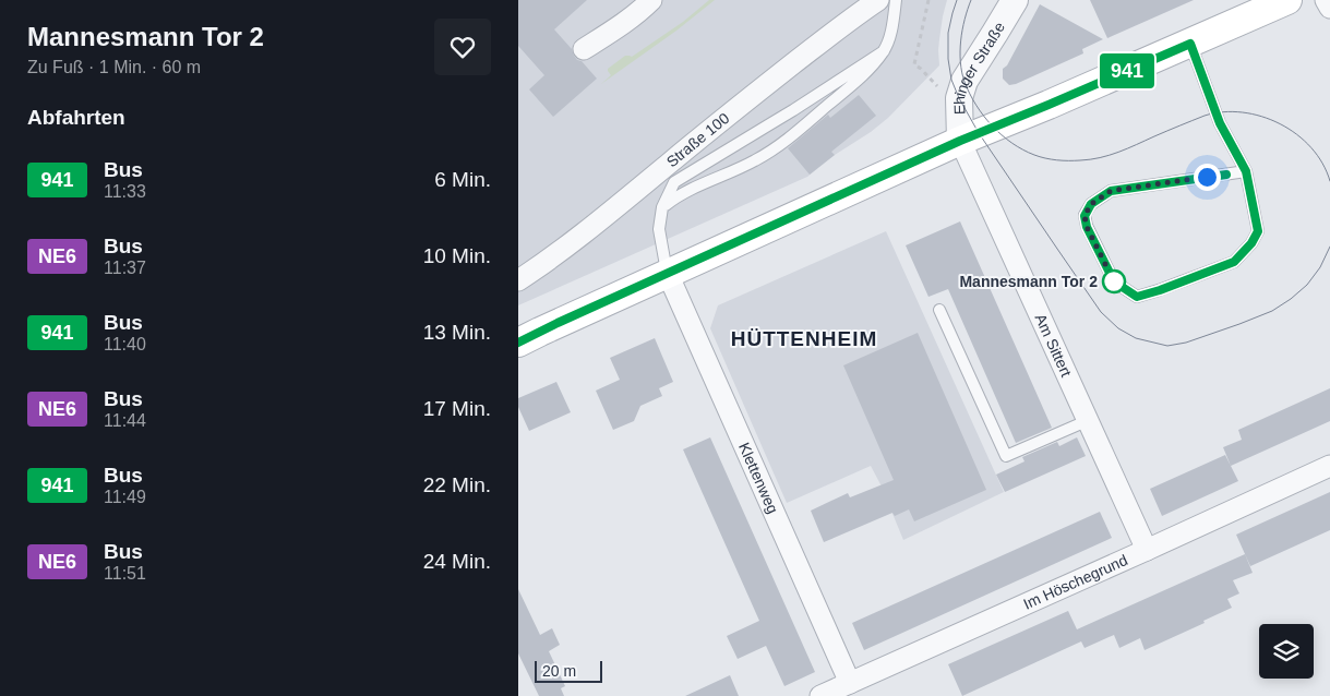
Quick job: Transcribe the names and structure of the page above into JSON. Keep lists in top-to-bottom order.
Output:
{
  "streets": {
    "street": [
      "Ehinger Straße",
      "Straße 100",
      "Am Sittert",
      "Klettenweg",
      "Im Höschegrund"
    ]
  },
  "crossings": [
    ["Ehinger Straße", "Am Sittert"],
    ["Am Sittert", "Im Höschegrund"],
    ["Klettenweg", "Im Höschegrund"]
  ],
  "districts": ["HÜTTENHEIM"],
  "places": ["Mannesmann Tor 2"],
  "lines": ["bus line 941"],
  "scale_bar": "20 m",
  "page": {
    "heading": [
      ["Mannesmann Tor 2", "Zu Fuß · 1 Min. · 60 m"],
      "Abfahrten"
    ],
    "on_map": "941",
    "list": [
      {
        "mark": "941",
        "name": "Bus",
        "note": "11:33",
        "value": "6 Min."
      },
      {
        "mark": "NE6",
        "name": "Bus",
        "note": "11:37",
        "value": "10 Min."
      },
      {
        "mark": "941",
        "name": "Bus",
        "note": "11:40",
        "value": "13 Min."
      },
      {
        "mark": "NE6",
        "name": "Bus",
        "note": "11:44",
        "value": "17 Min."
      },
      {
        "mark": "941",
        "name": "Bus",
        "note": "11:49",
        "value": "22 Min."
      },
      {
        "mark": "NE6",
        "name": "Bus",
        "note": "11:51",
        "value": "24 Min."
      }
    ],
    "scale": "20 m"
  }
}
